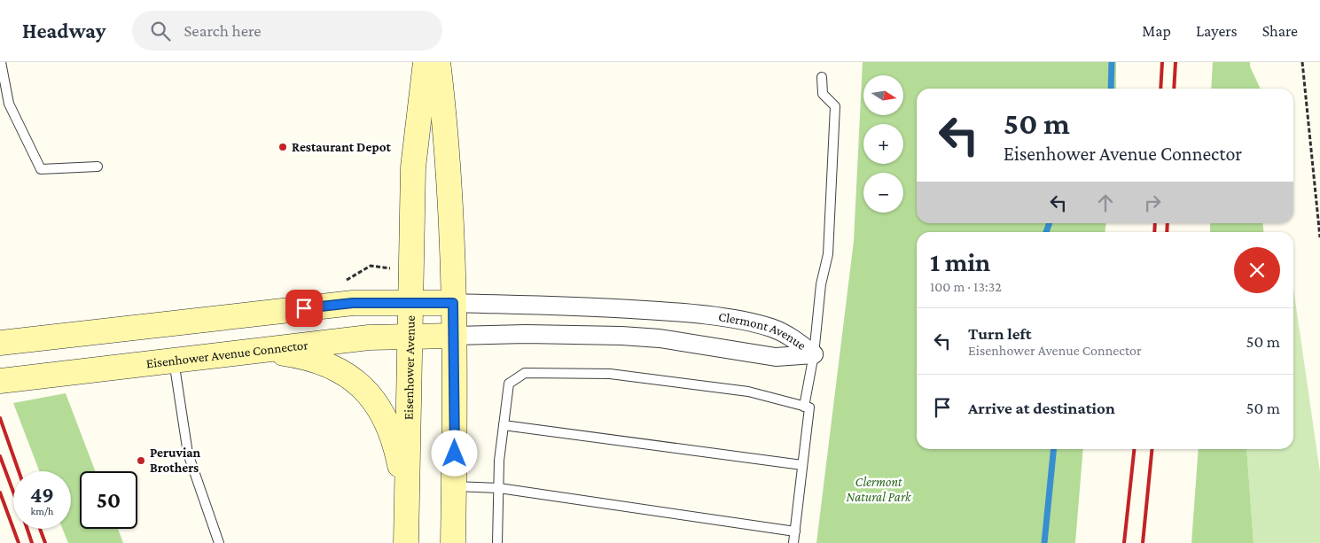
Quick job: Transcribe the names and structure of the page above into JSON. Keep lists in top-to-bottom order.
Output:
{
  "streets": {
    "main road": ["Eisenhower Avenue Connector", "Eisenhower Avenue"],
    "street": ["Clermont Avenue"]
  },
  "crossings": [
    ["Clermont Avenue", "Eisenhower Avenue Connector"],
    ["Eisenhower Avenue Connector", "Eisenhower Avenue"]
  ],
  "parks": ["Clermont Natural Park"],
  "places": ["Restaurant Depot", "Peruvian Brothers"],
  "north": "right",
  "page": {
    "header": "Headway",
    "search": "Search here",
    "nav": ["Map", "Layers", "Share"],
    "map_buttons": ["+", "−"],
    "turn": ["50 m", "Eisenhower Avenue Connector"],
    "heading": ["1 min", "100 m · 13:32"],
    "list": [
      {
        "name": "Turn left",
        "note": "Eisenhower Avenue Connector",
        "value": "50 m"
      },
      {
        "name": "Arrive at destination",
        "value": "50 m"
      }
    ],
    "speed": "49 km/h",
    "limit": "50"
  }
}
